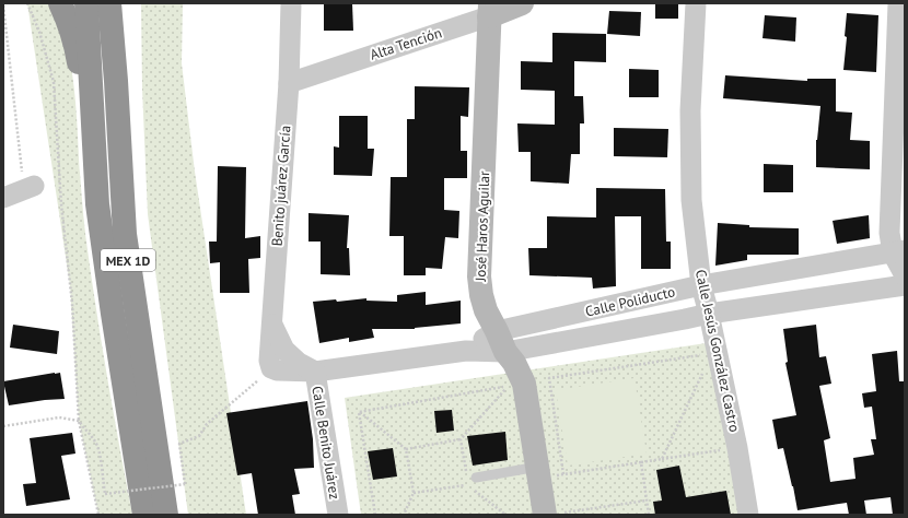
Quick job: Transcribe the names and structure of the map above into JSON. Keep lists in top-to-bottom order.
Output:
{
  "streets": {
    "highway": ["MEX 1D"],
    "street": [
      "Alta Tención",
      "Benito juárez García",
      "José Haros Aguilar",
      "Calle Poliducto",
      "Calle Jesús González Castro",
      "Calle Benito Juárez"
    ]
  },
  "crossings": [
    ["Alta Tención", "Benito juárez García"],
    ["Alta Tención", "José Haros Aguilar"],
    ["Benito juárez García", "Calle Poliducto"],
    ["José Haros Aguilar", "Calle Poliducto"],
    ["Calle Poliducto", "Calle Jesús González Castro"],
    ["Calle Poliducto", "Calle Benito Juárez"]
  ]
}
